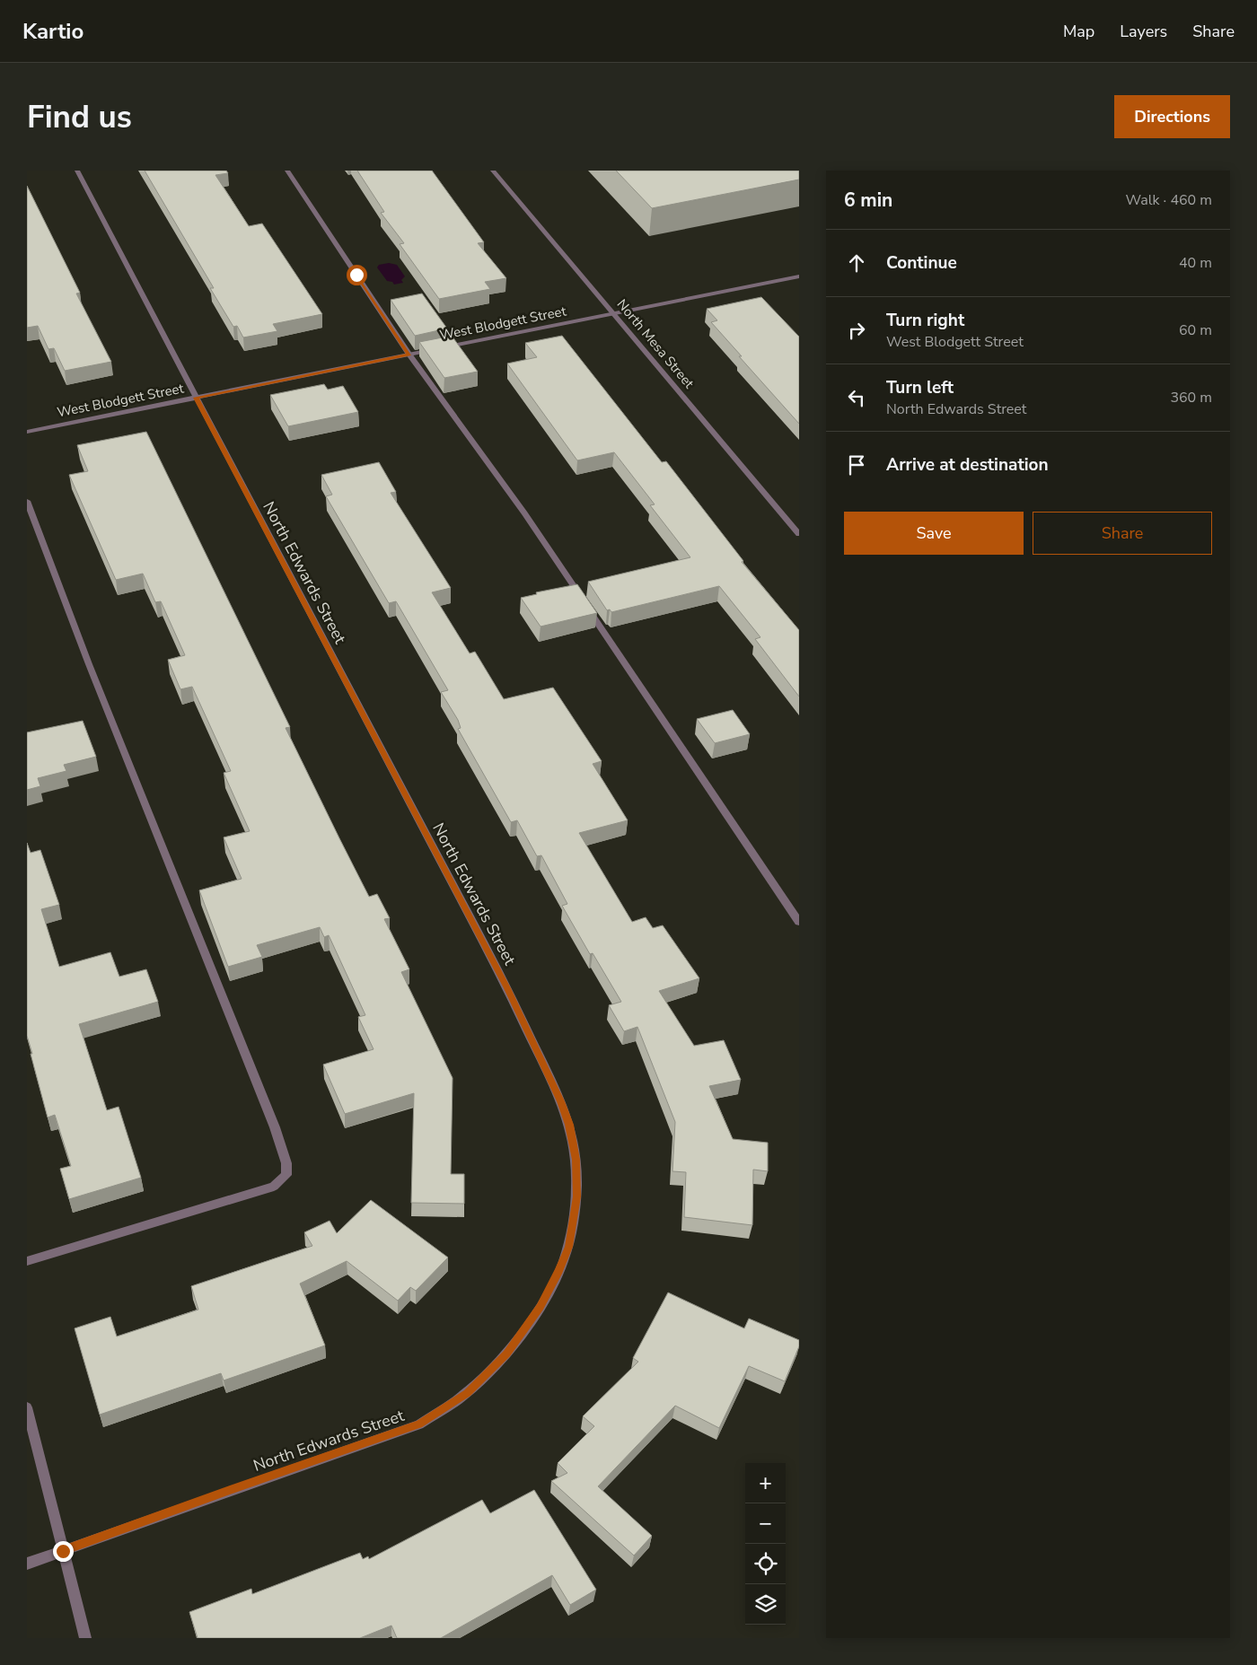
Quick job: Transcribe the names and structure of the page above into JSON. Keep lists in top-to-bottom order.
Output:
{
  "streets": {
    "street": ["West Blodgett Street", "North Mesa Street", "North Edwards Street"]
  },
  "crossings": [
    ["West Blodgett Street", "North Mesa Street"],
    ["West Blodgett Street", "North Edwards Street"]
  ],
  "page": {
    "header": "Kartio",
    "nav": ["Map", "Layers", "Share"],
    "buttons": [
      "Directions",
      ["Save", "Share"]
    ],
    "title": "Find us",
    "heading": ["6 min", "Walk · 460 m"],
    "list": [
      ["Continue", "40 m"],
      ["Turn right", "West Blodgett Street", "60 m"],
      ["Turn left", "North Edwards Street", "360 m"],
      "Arrive at destination"
    ],
    "map_buttons": ["+", "−"]
  }
}
